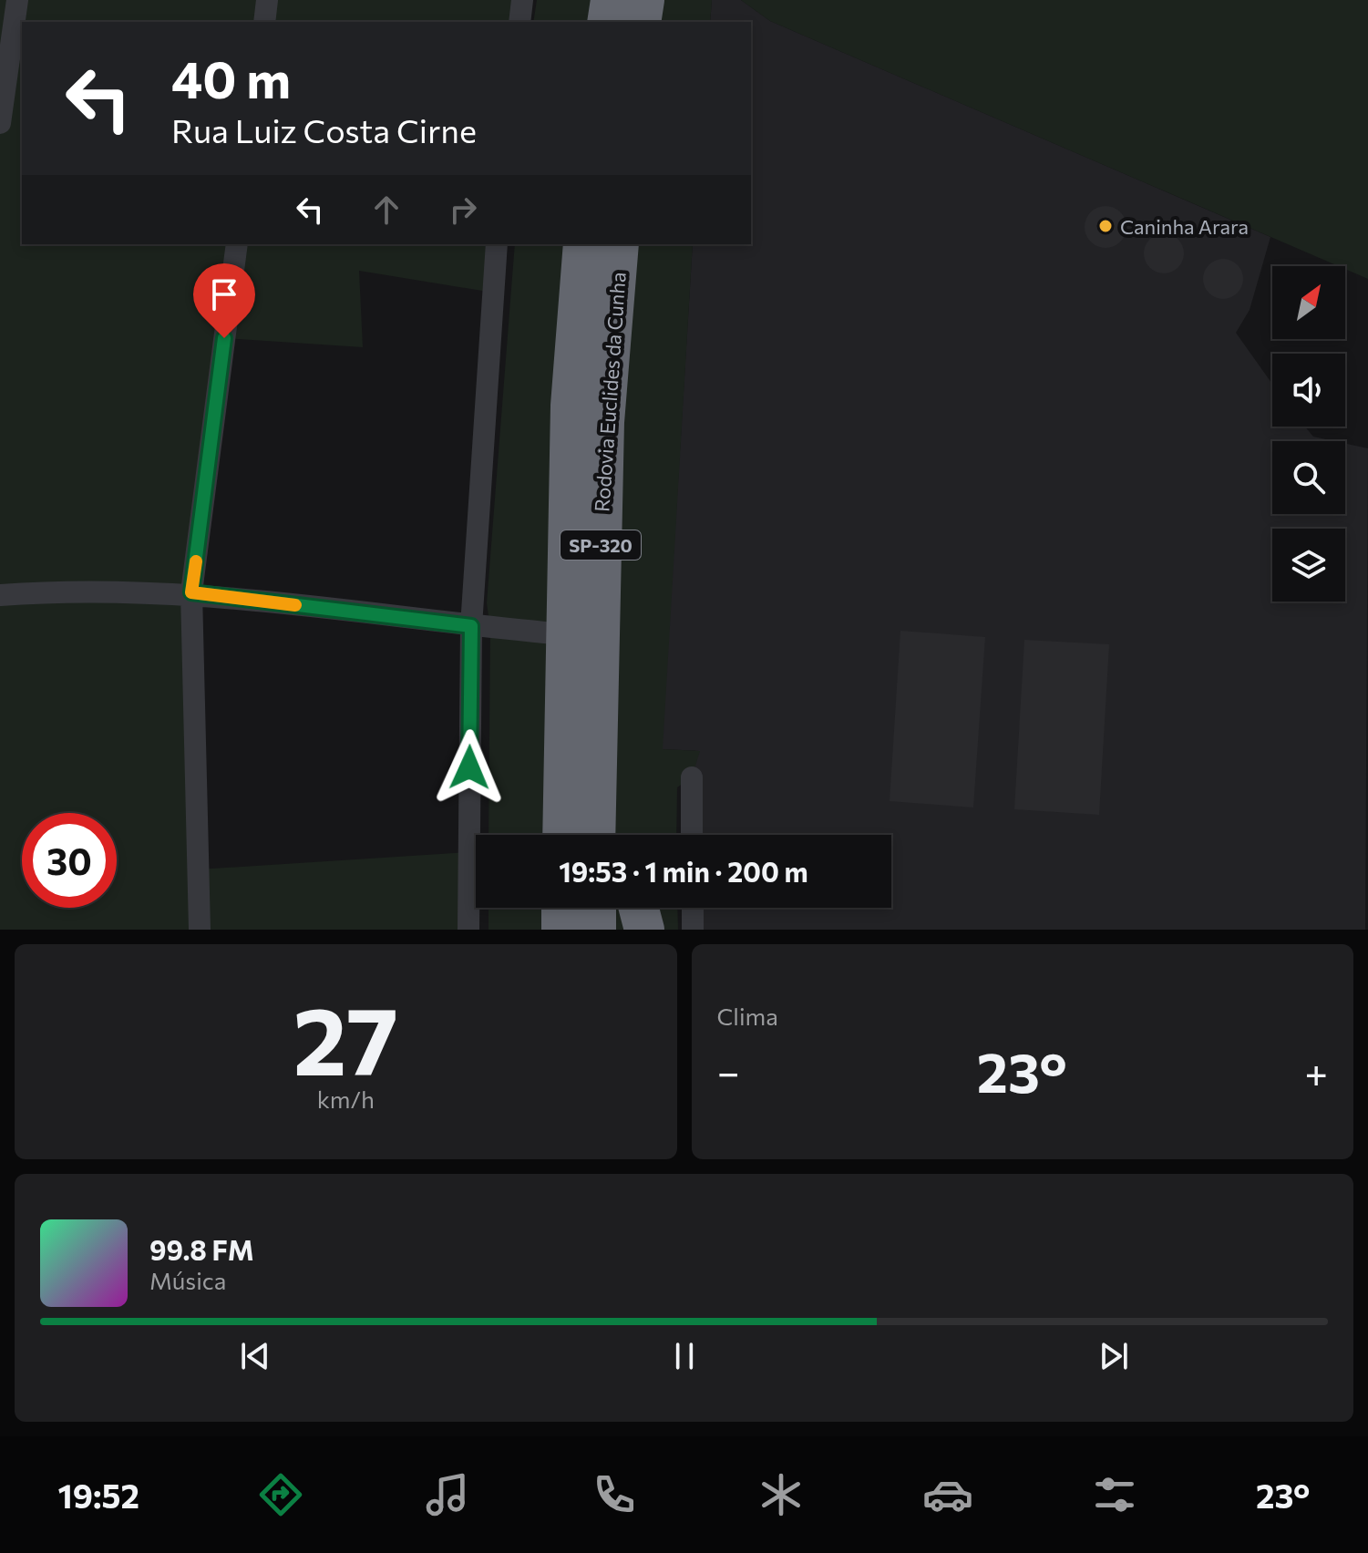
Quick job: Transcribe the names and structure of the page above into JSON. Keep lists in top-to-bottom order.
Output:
{
  "streets": {
    "highway": ["Rodovia Euclides da Cunha", "SP-320"]
  },
  "places": ["Caninha Arara"],
  "north": "top right",
  "page": {
    "turn": ["40 m", "Rua Luiz Costa Cirne"],
    "limit": "30",
    "trip": "19:53 · 1 min · 200 m",
    "tile": [
      ["27", "km/h"],
      "Clima"
    ],
    "heat": ["−", "23°", "+"],
    "song": ["99.8 FM", "Música"],
    "tabs": ["19:52", "23°"]
  }
}
